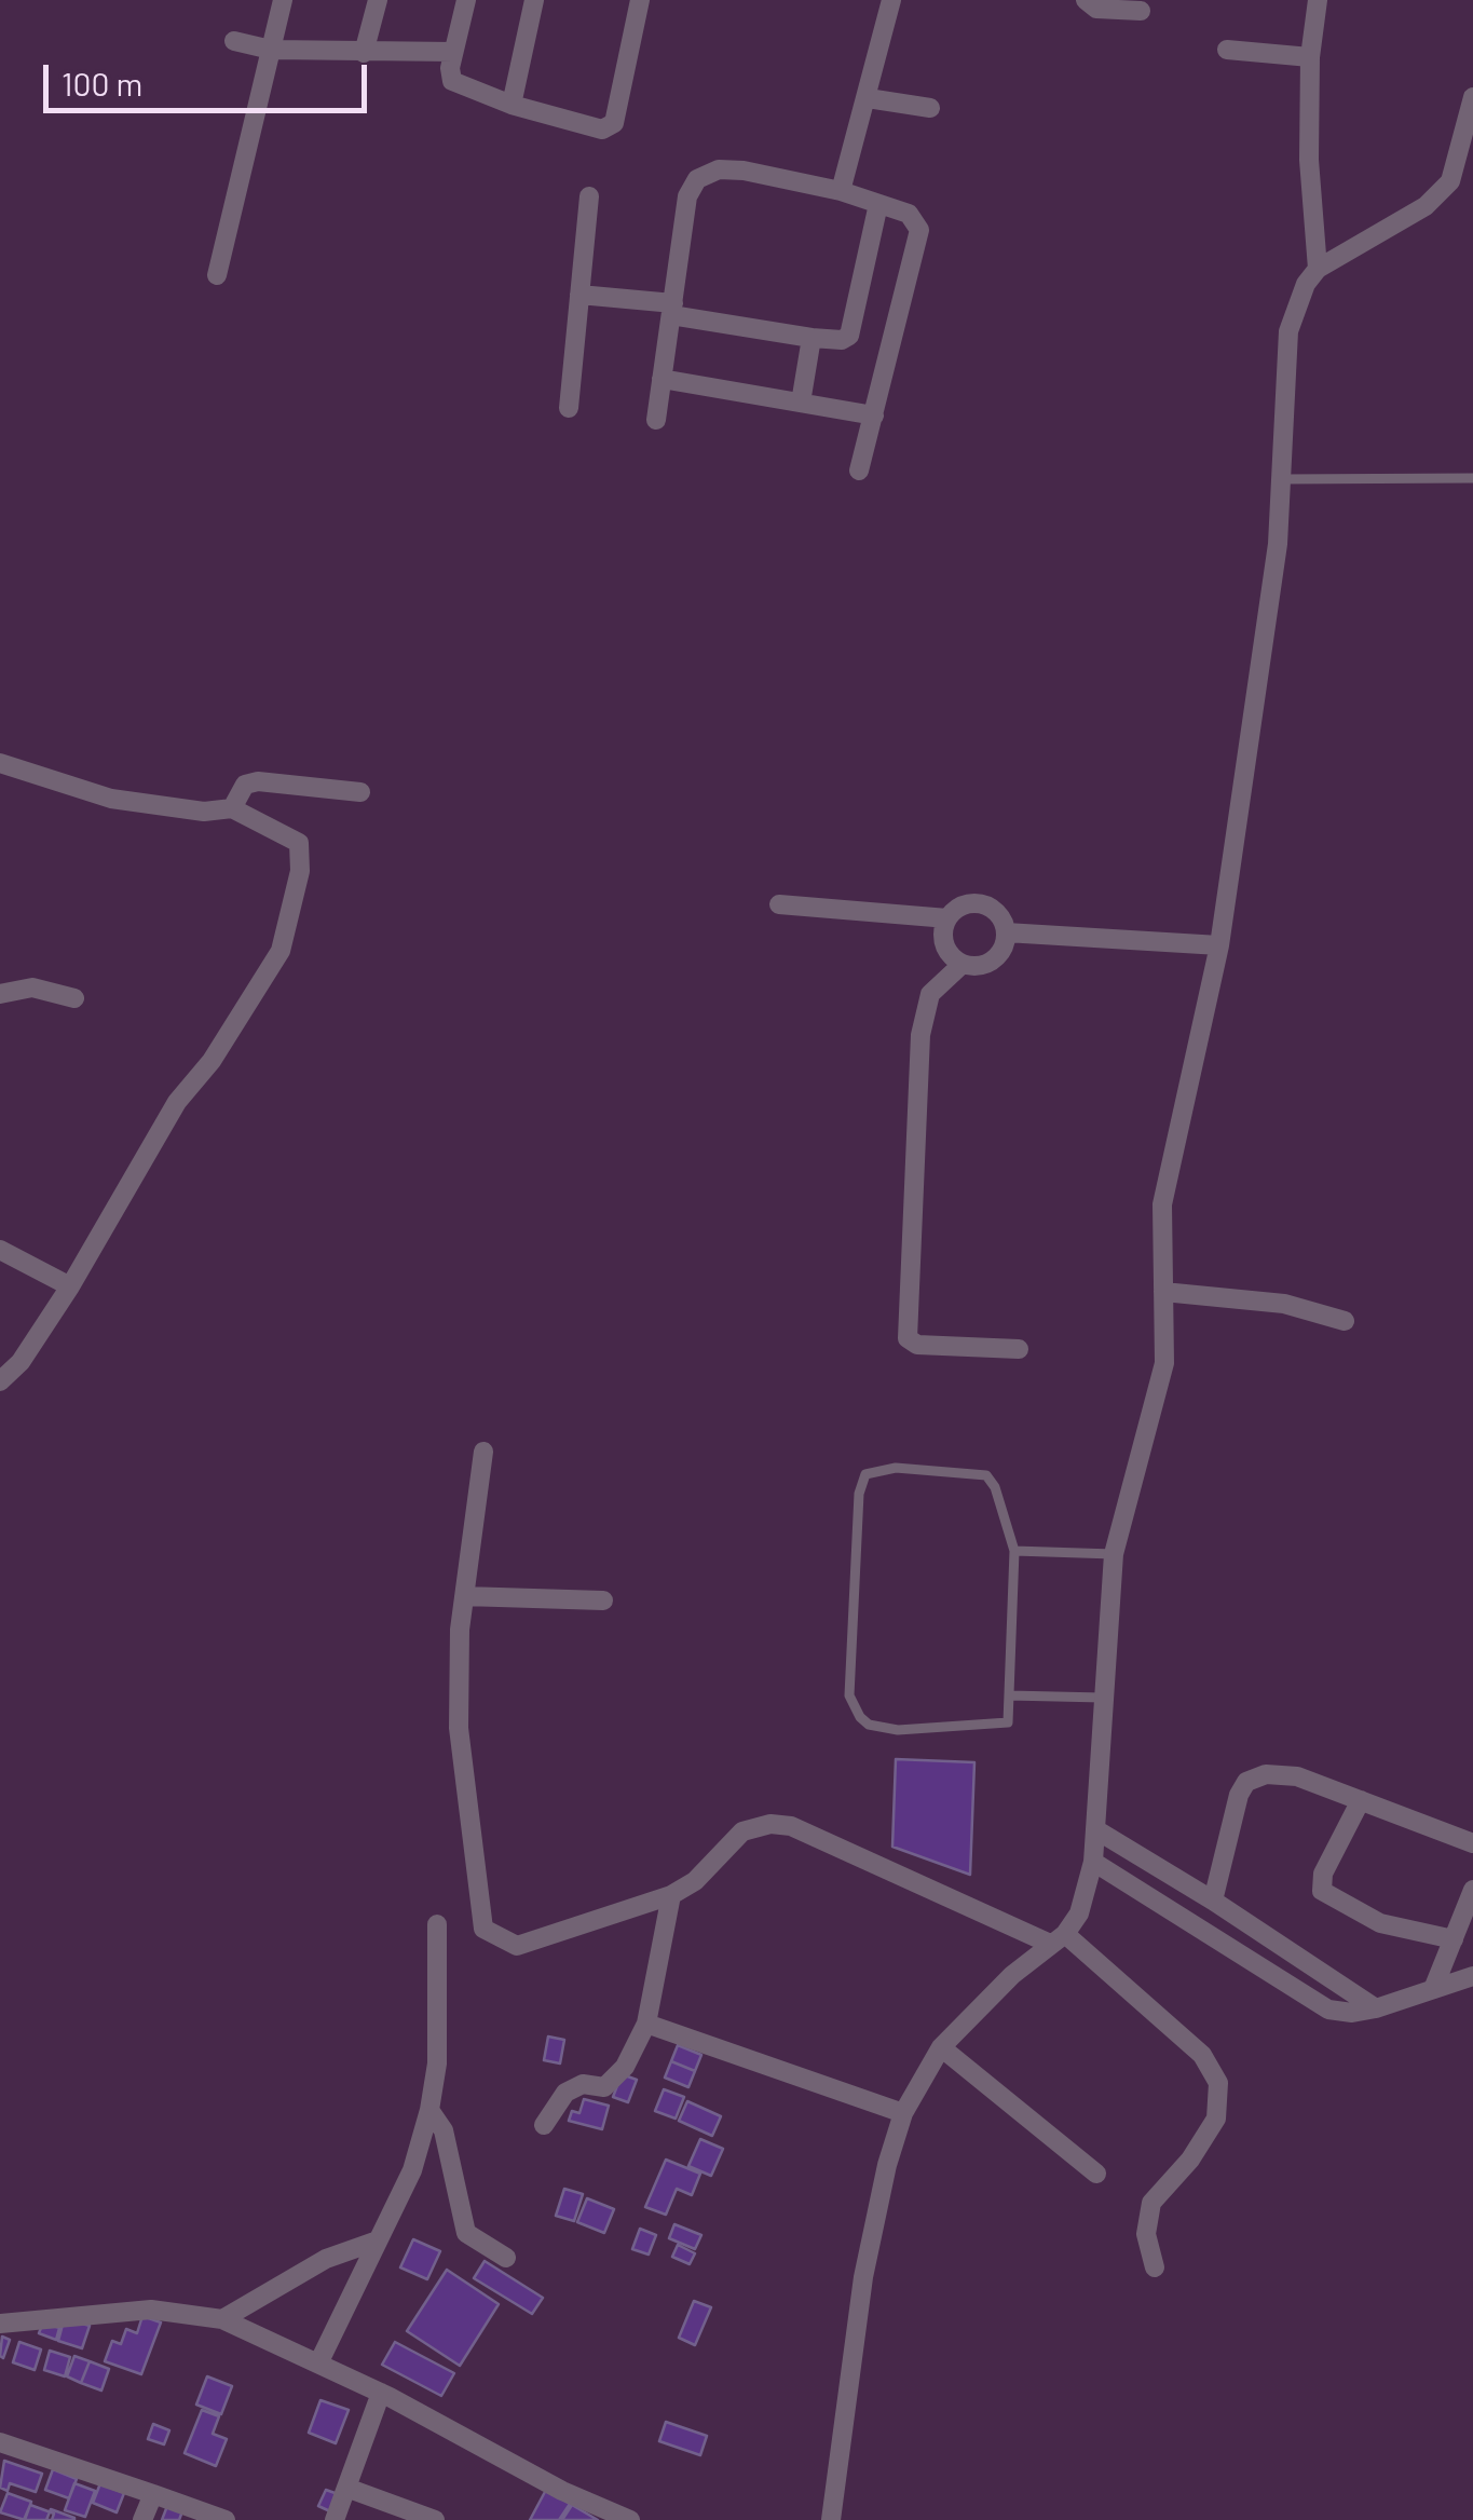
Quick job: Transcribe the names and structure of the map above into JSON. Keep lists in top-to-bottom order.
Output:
{
  "scale_bar": "100 m"
}
